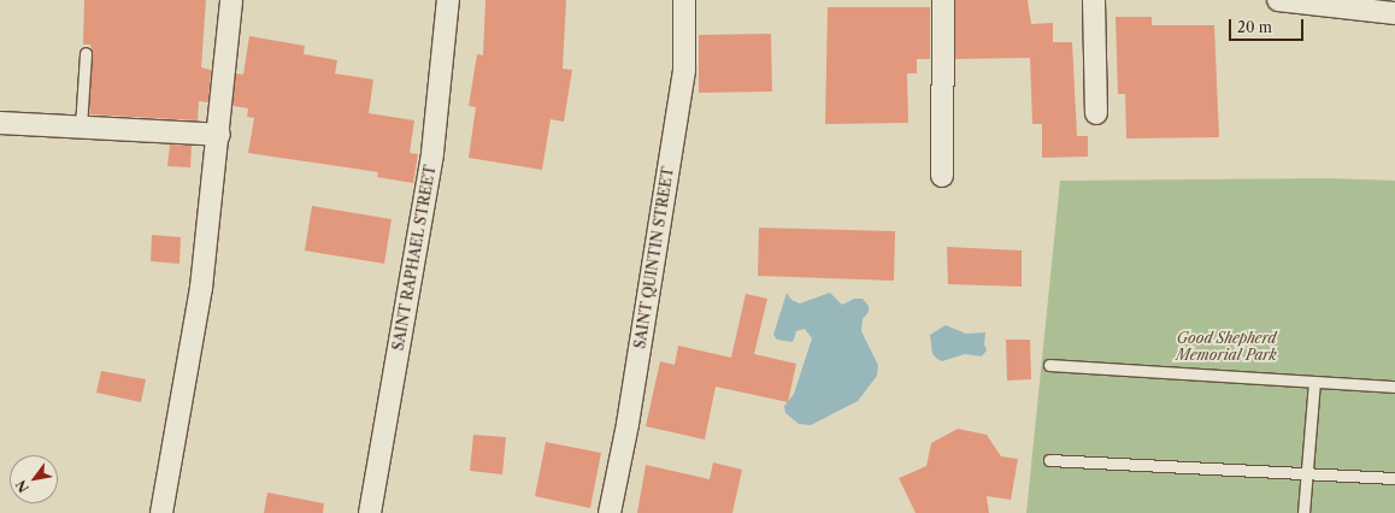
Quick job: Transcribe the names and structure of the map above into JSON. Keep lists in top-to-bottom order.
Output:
{
  "streets": {
    "street": ["SAINT RAPHAEL STREET", "SAINT QUINTIN STREET"]
  },
  "parks": ["Good Shepherd Memorial Park"],
  "scale_bar": "20 m",
  "north": "bottom left"
}
